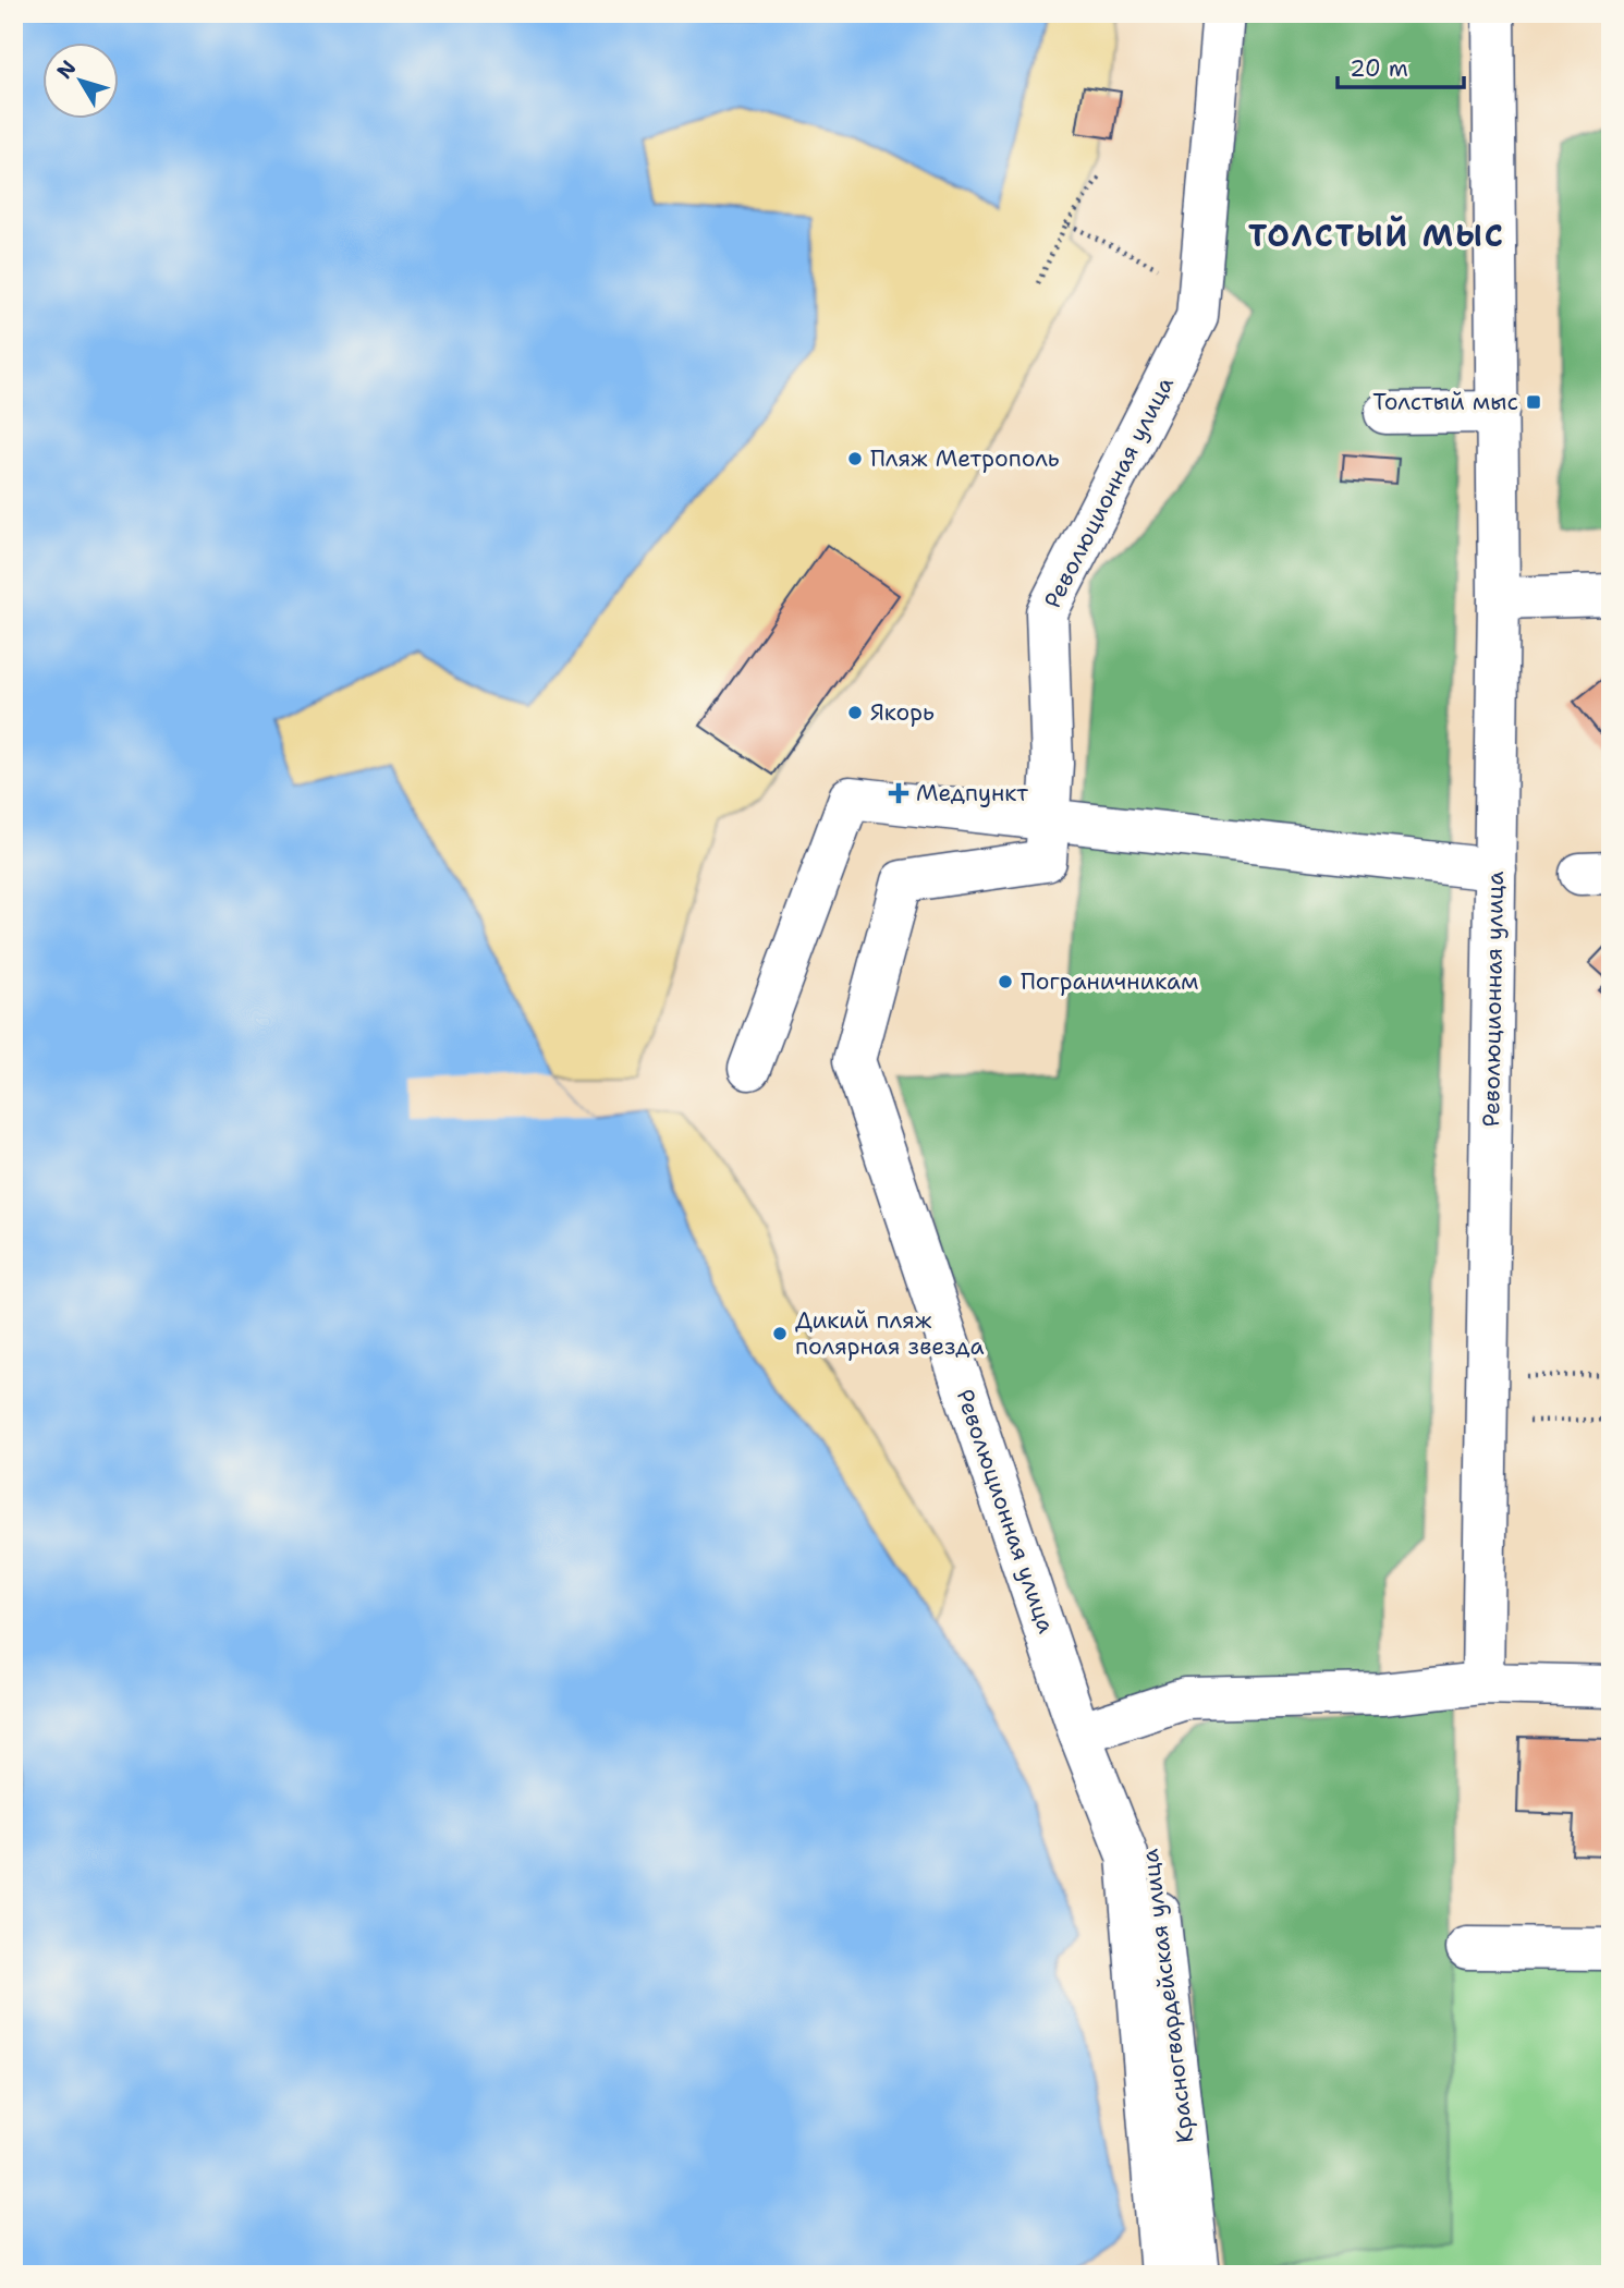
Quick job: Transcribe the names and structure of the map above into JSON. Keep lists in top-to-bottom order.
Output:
{
  "streets": {
    "street": ["Революционная улица", "Красногвардейская улица"]
  },
  "crossings": [
    ["Революционная улица", "Красногвардейская улица"]
  ],
  "districts": ["ТОЛСТЫЙ МЫС"],
  "places": {
    "transit": ["Толстый мыс"],
    "other": [
      "Пляж Метрополь",
      "Якорь",
      "Пограничникам",
      "Дикий пляж полярная звезда"
    ],
    "health": ["Медпункт"]
  },
  "scale_bar": "20 m",
  "north": "top left"
}
